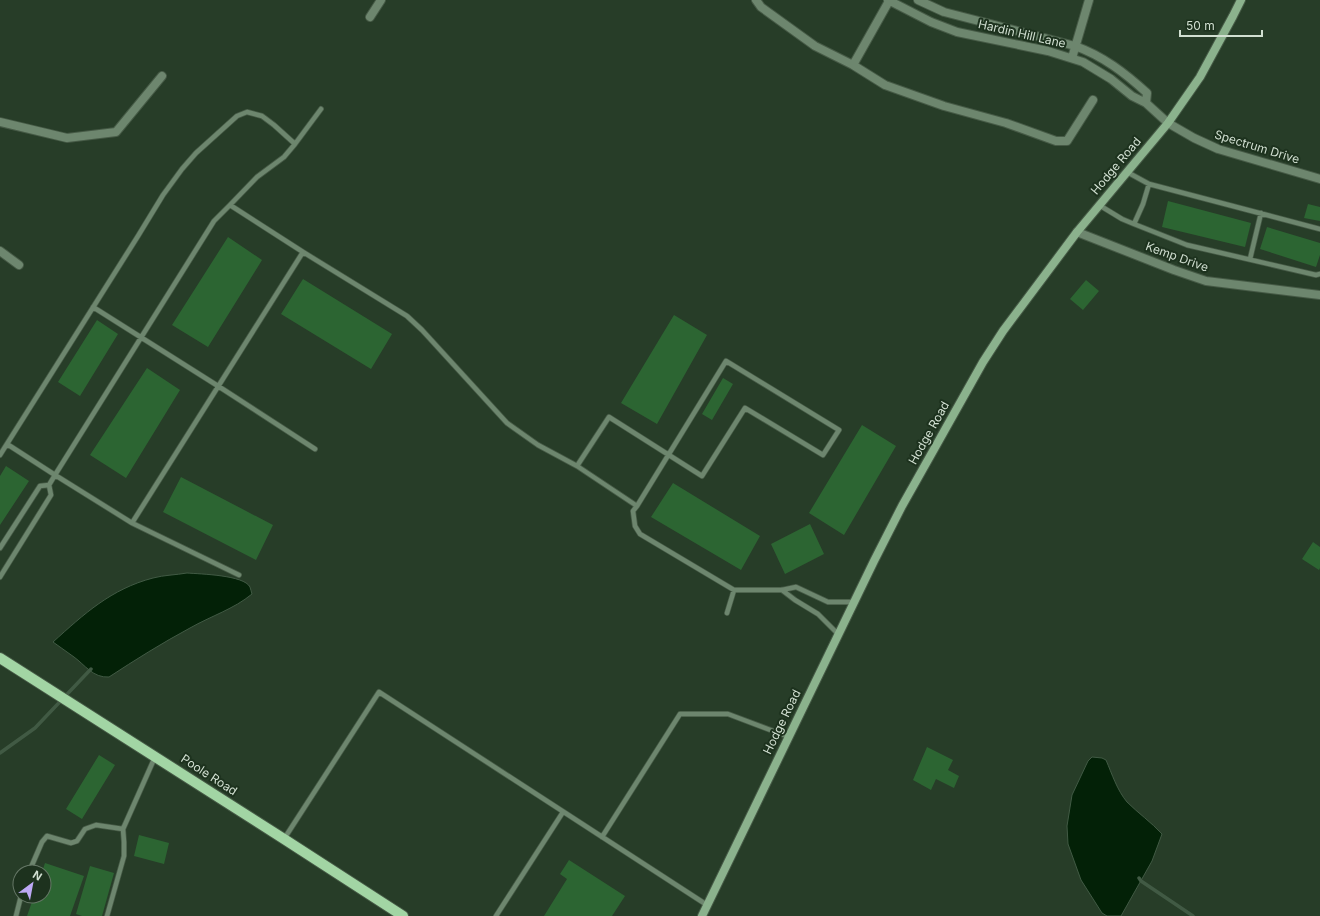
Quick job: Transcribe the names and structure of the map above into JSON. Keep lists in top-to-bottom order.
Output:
{
  "streets": {
    "main road": ["Hodge Road", "Poole Road"],
    "street": ["Hardin Hill Lane", "Spectrum Drive", "Kemp Drive"]
  },
  "crossings": [
    ["Hardin Hill Lane", "Spectrum Drive"],
    ["Hardin Hill Lane", "Hodge Road"],
    ["Spectrum Drive", "Hodge Road"],
    ["Hodge Road", "Kemp Drive"]
  ],
  "scale_bar": "50 m",
  "north": "top right"
}
